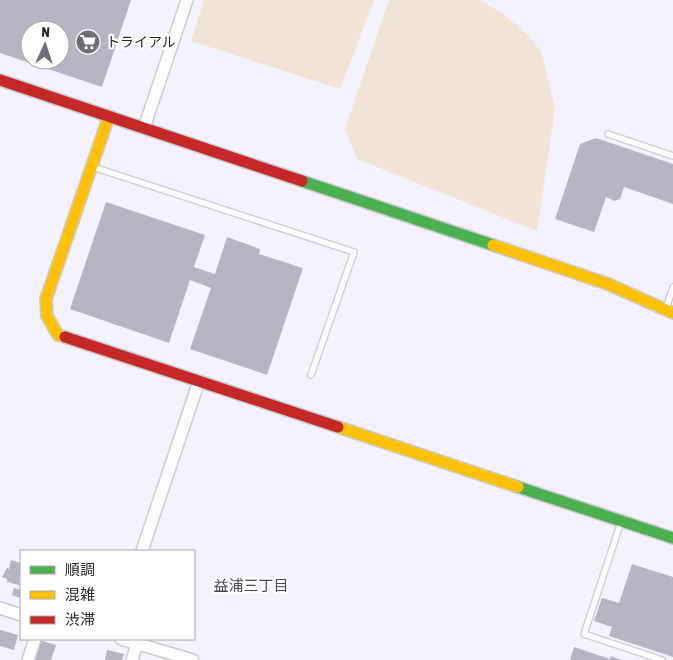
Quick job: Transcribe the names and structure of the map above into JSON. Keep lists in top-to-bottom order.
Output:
{
  "districts": ["益浦三丁目"],
  "places": {
    "supermarket": ["トライアル"]
  },
  "legend": ["順調", "混雑", "渋滞"],
  "north": "top"
}
